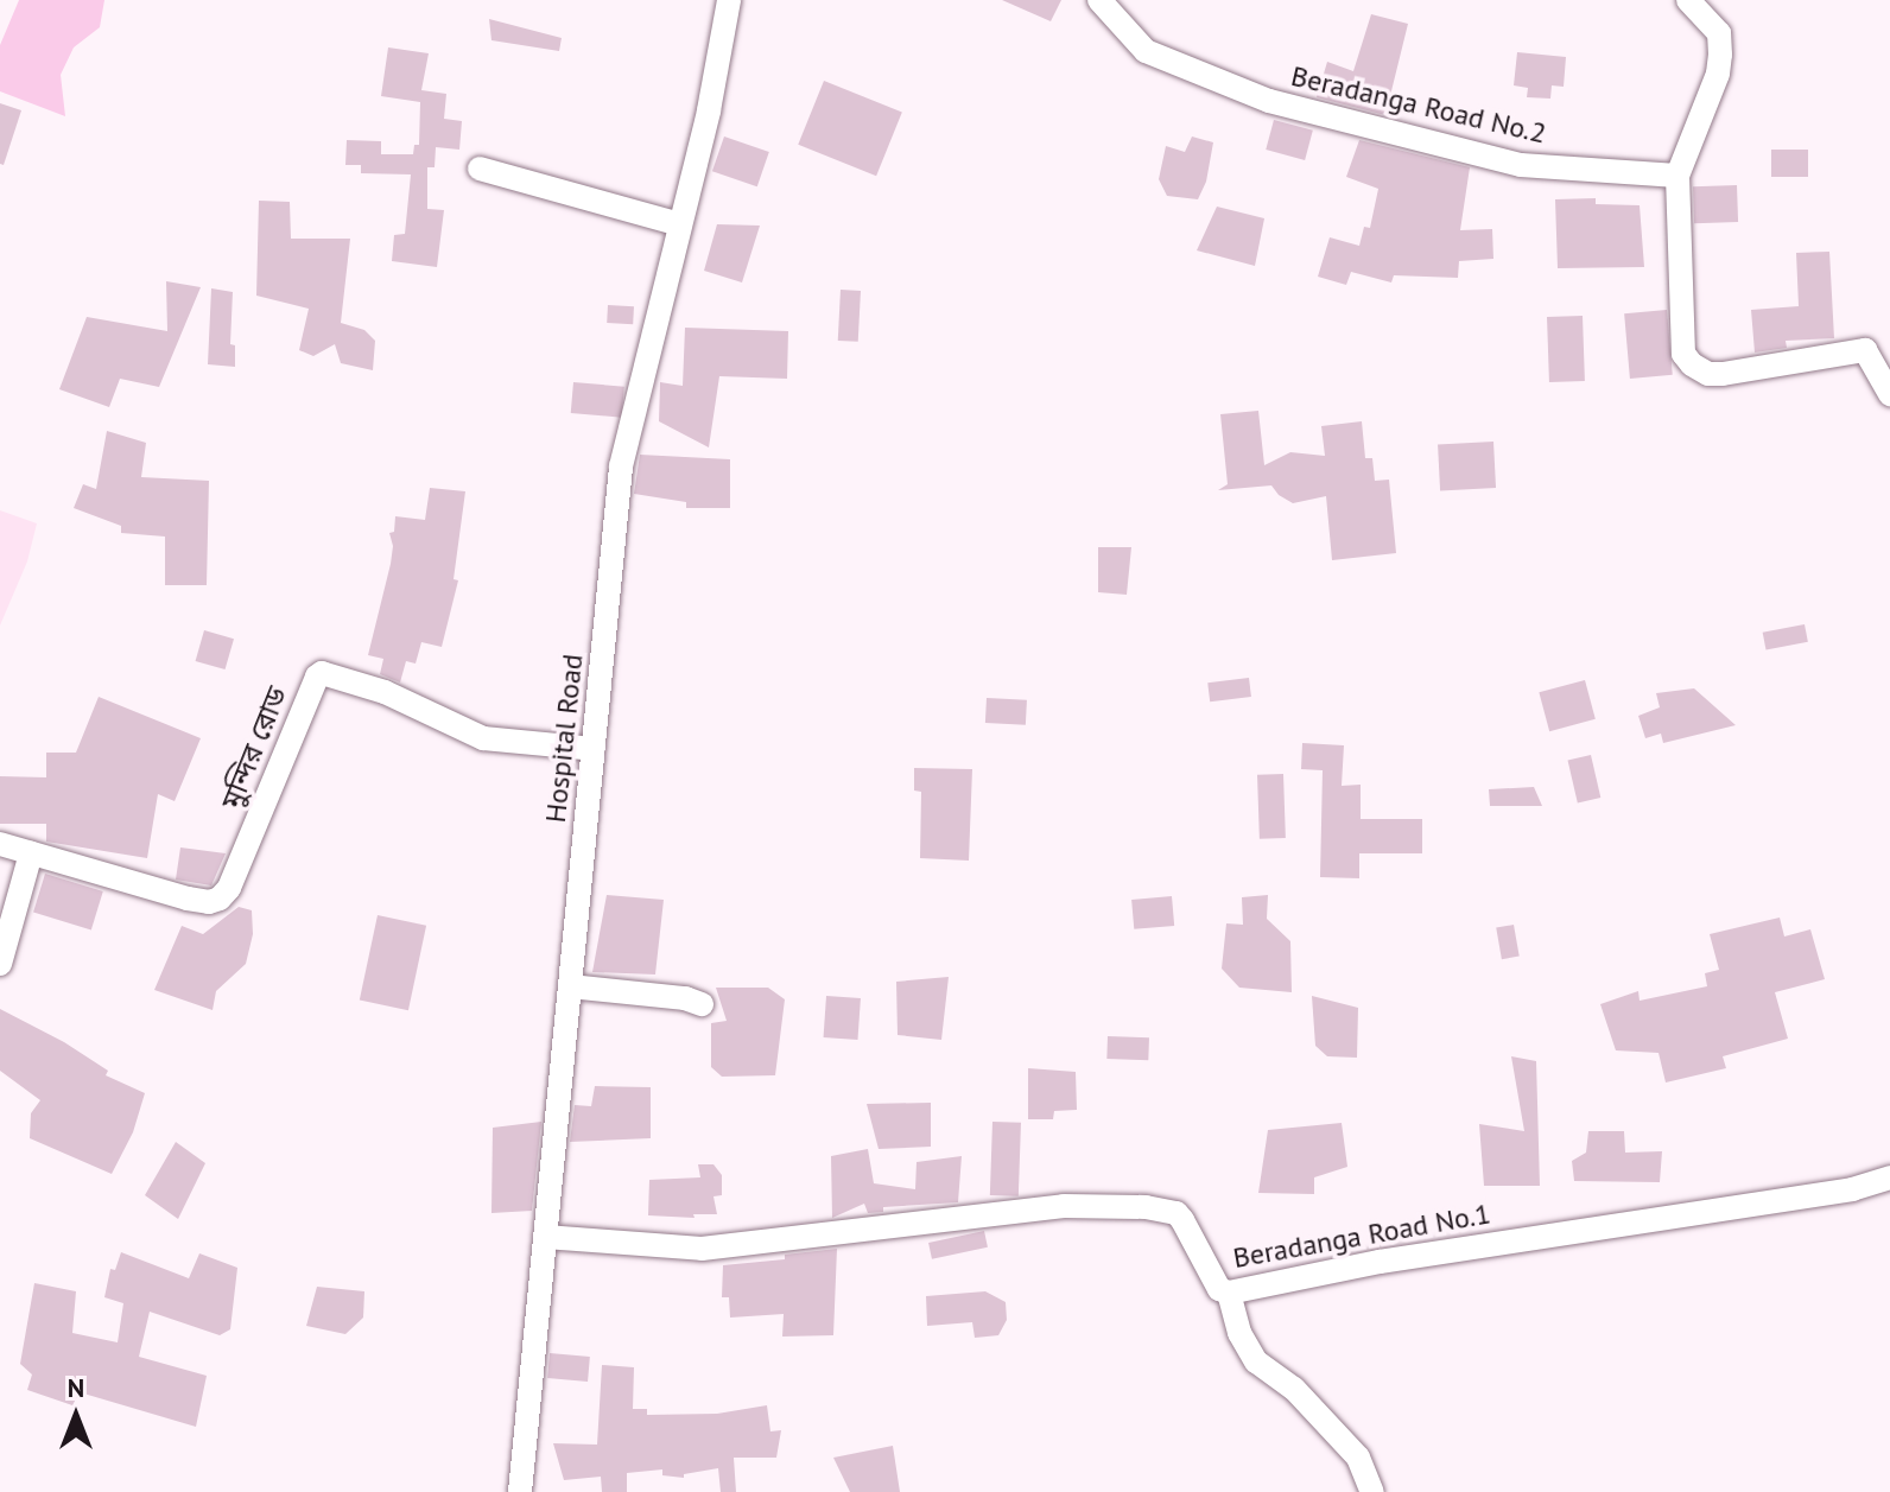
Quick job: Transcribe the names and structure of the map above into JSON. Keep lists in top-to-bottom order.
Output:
{
  "streets": {
    "street": [
      "Beradanga Road No.2",
      "Hospital Road",
      "মুন্দির রোড",
      "Beradanga Road No.1"
    ]
  },
  "crossings": [
    ["Hospital Road", "মুন্দির রোড"],
    ["Hospital Road", "Beradanga Road No.1"]
  ],
  "north": "top"
}
